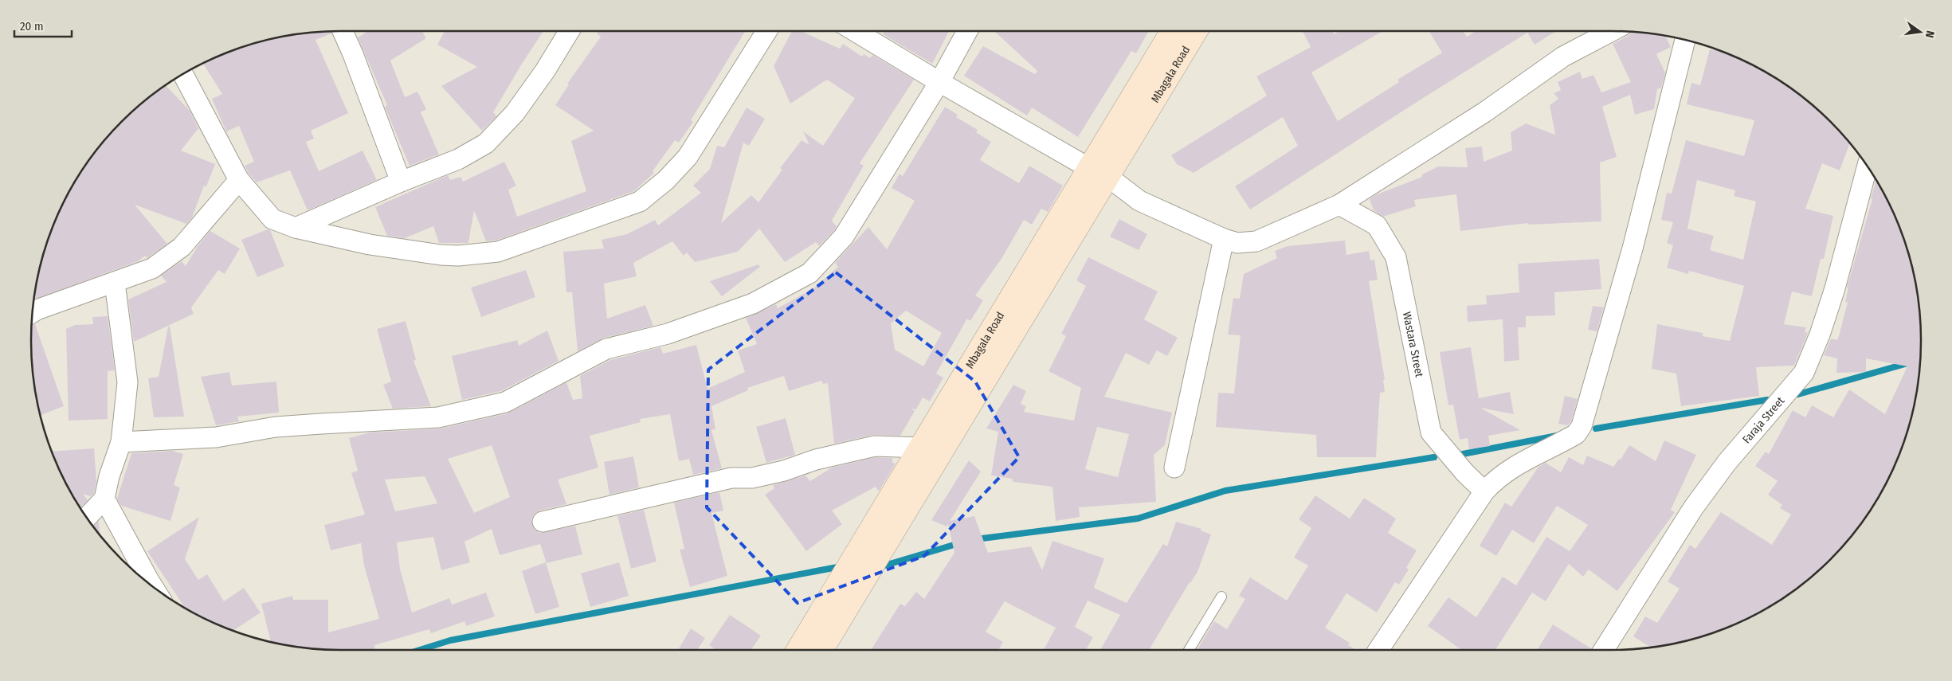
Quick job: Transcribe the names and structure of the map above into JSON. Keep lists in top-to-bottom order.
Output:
{
  "streets": {
    "street": ["Mbagala Road", "Wastara Street", "Faraja Street"]
  },
  "scale_bar": "20 m",
  "north": "right"
}
